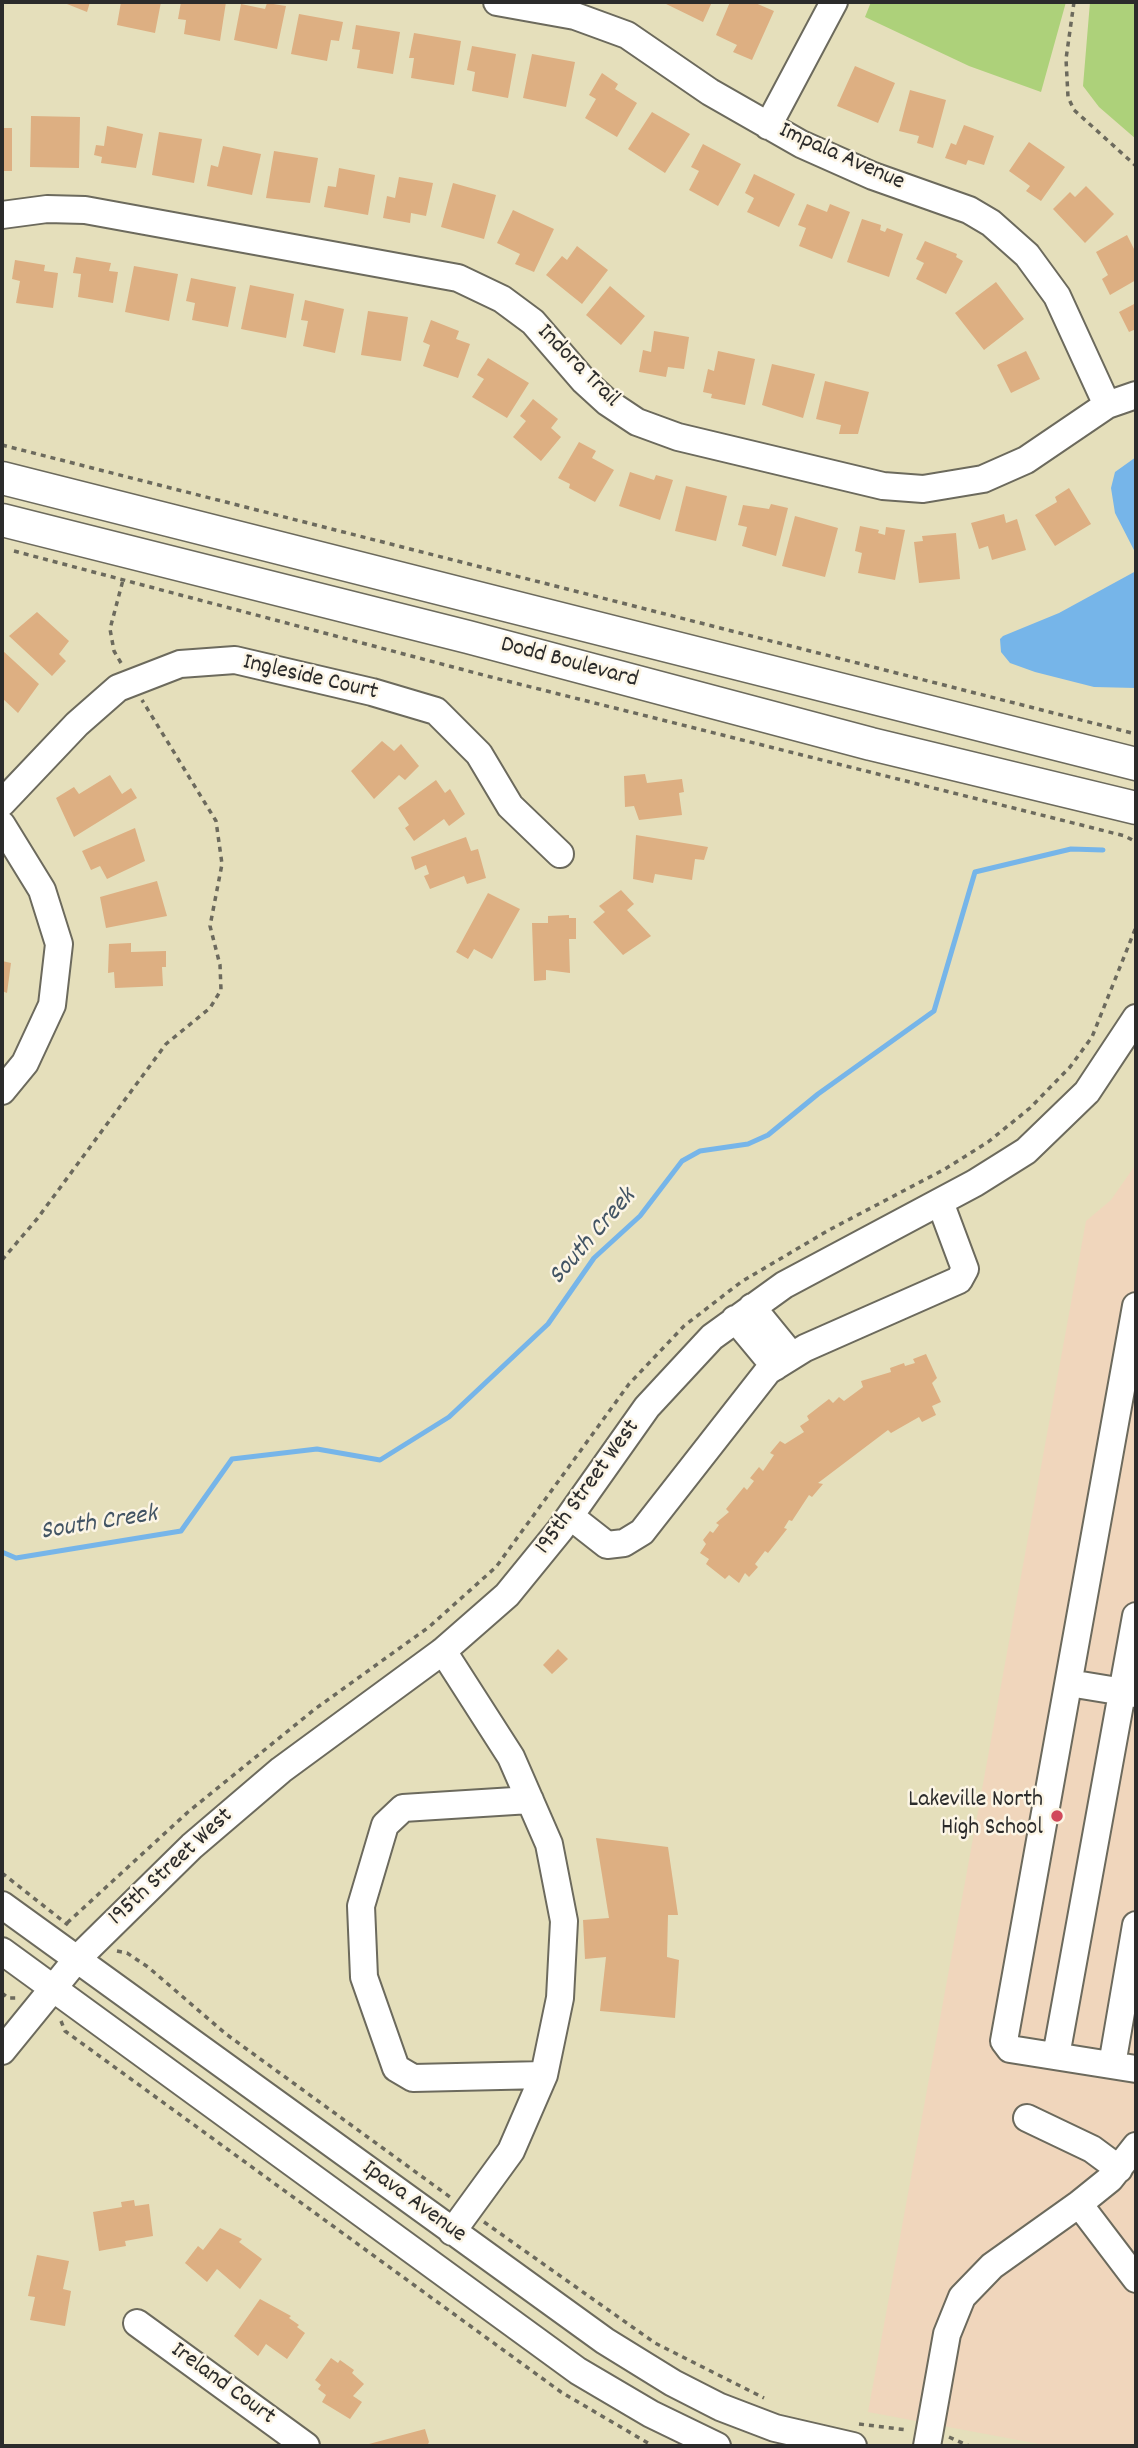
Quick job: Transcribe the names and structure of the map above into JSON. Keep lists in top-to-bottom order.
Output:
{
  "streets": {
    "main road": ["Dodd Boulevard"],
    "street": [
      "Impala Avenue",
      "Indora Trail",
      "Ingleside Court",
      "195th Street West",
      "Ipava Avenue",
      "Ireland Court"
    ]
  },
  "crossings": [
    ["Impala Avenue", "Indora Trail"],
    ["195th Street West", "Ipava Avenue"]
  ],
  "water": ["South Creek"],
  "places": ["Lakeville North High School"]
}
